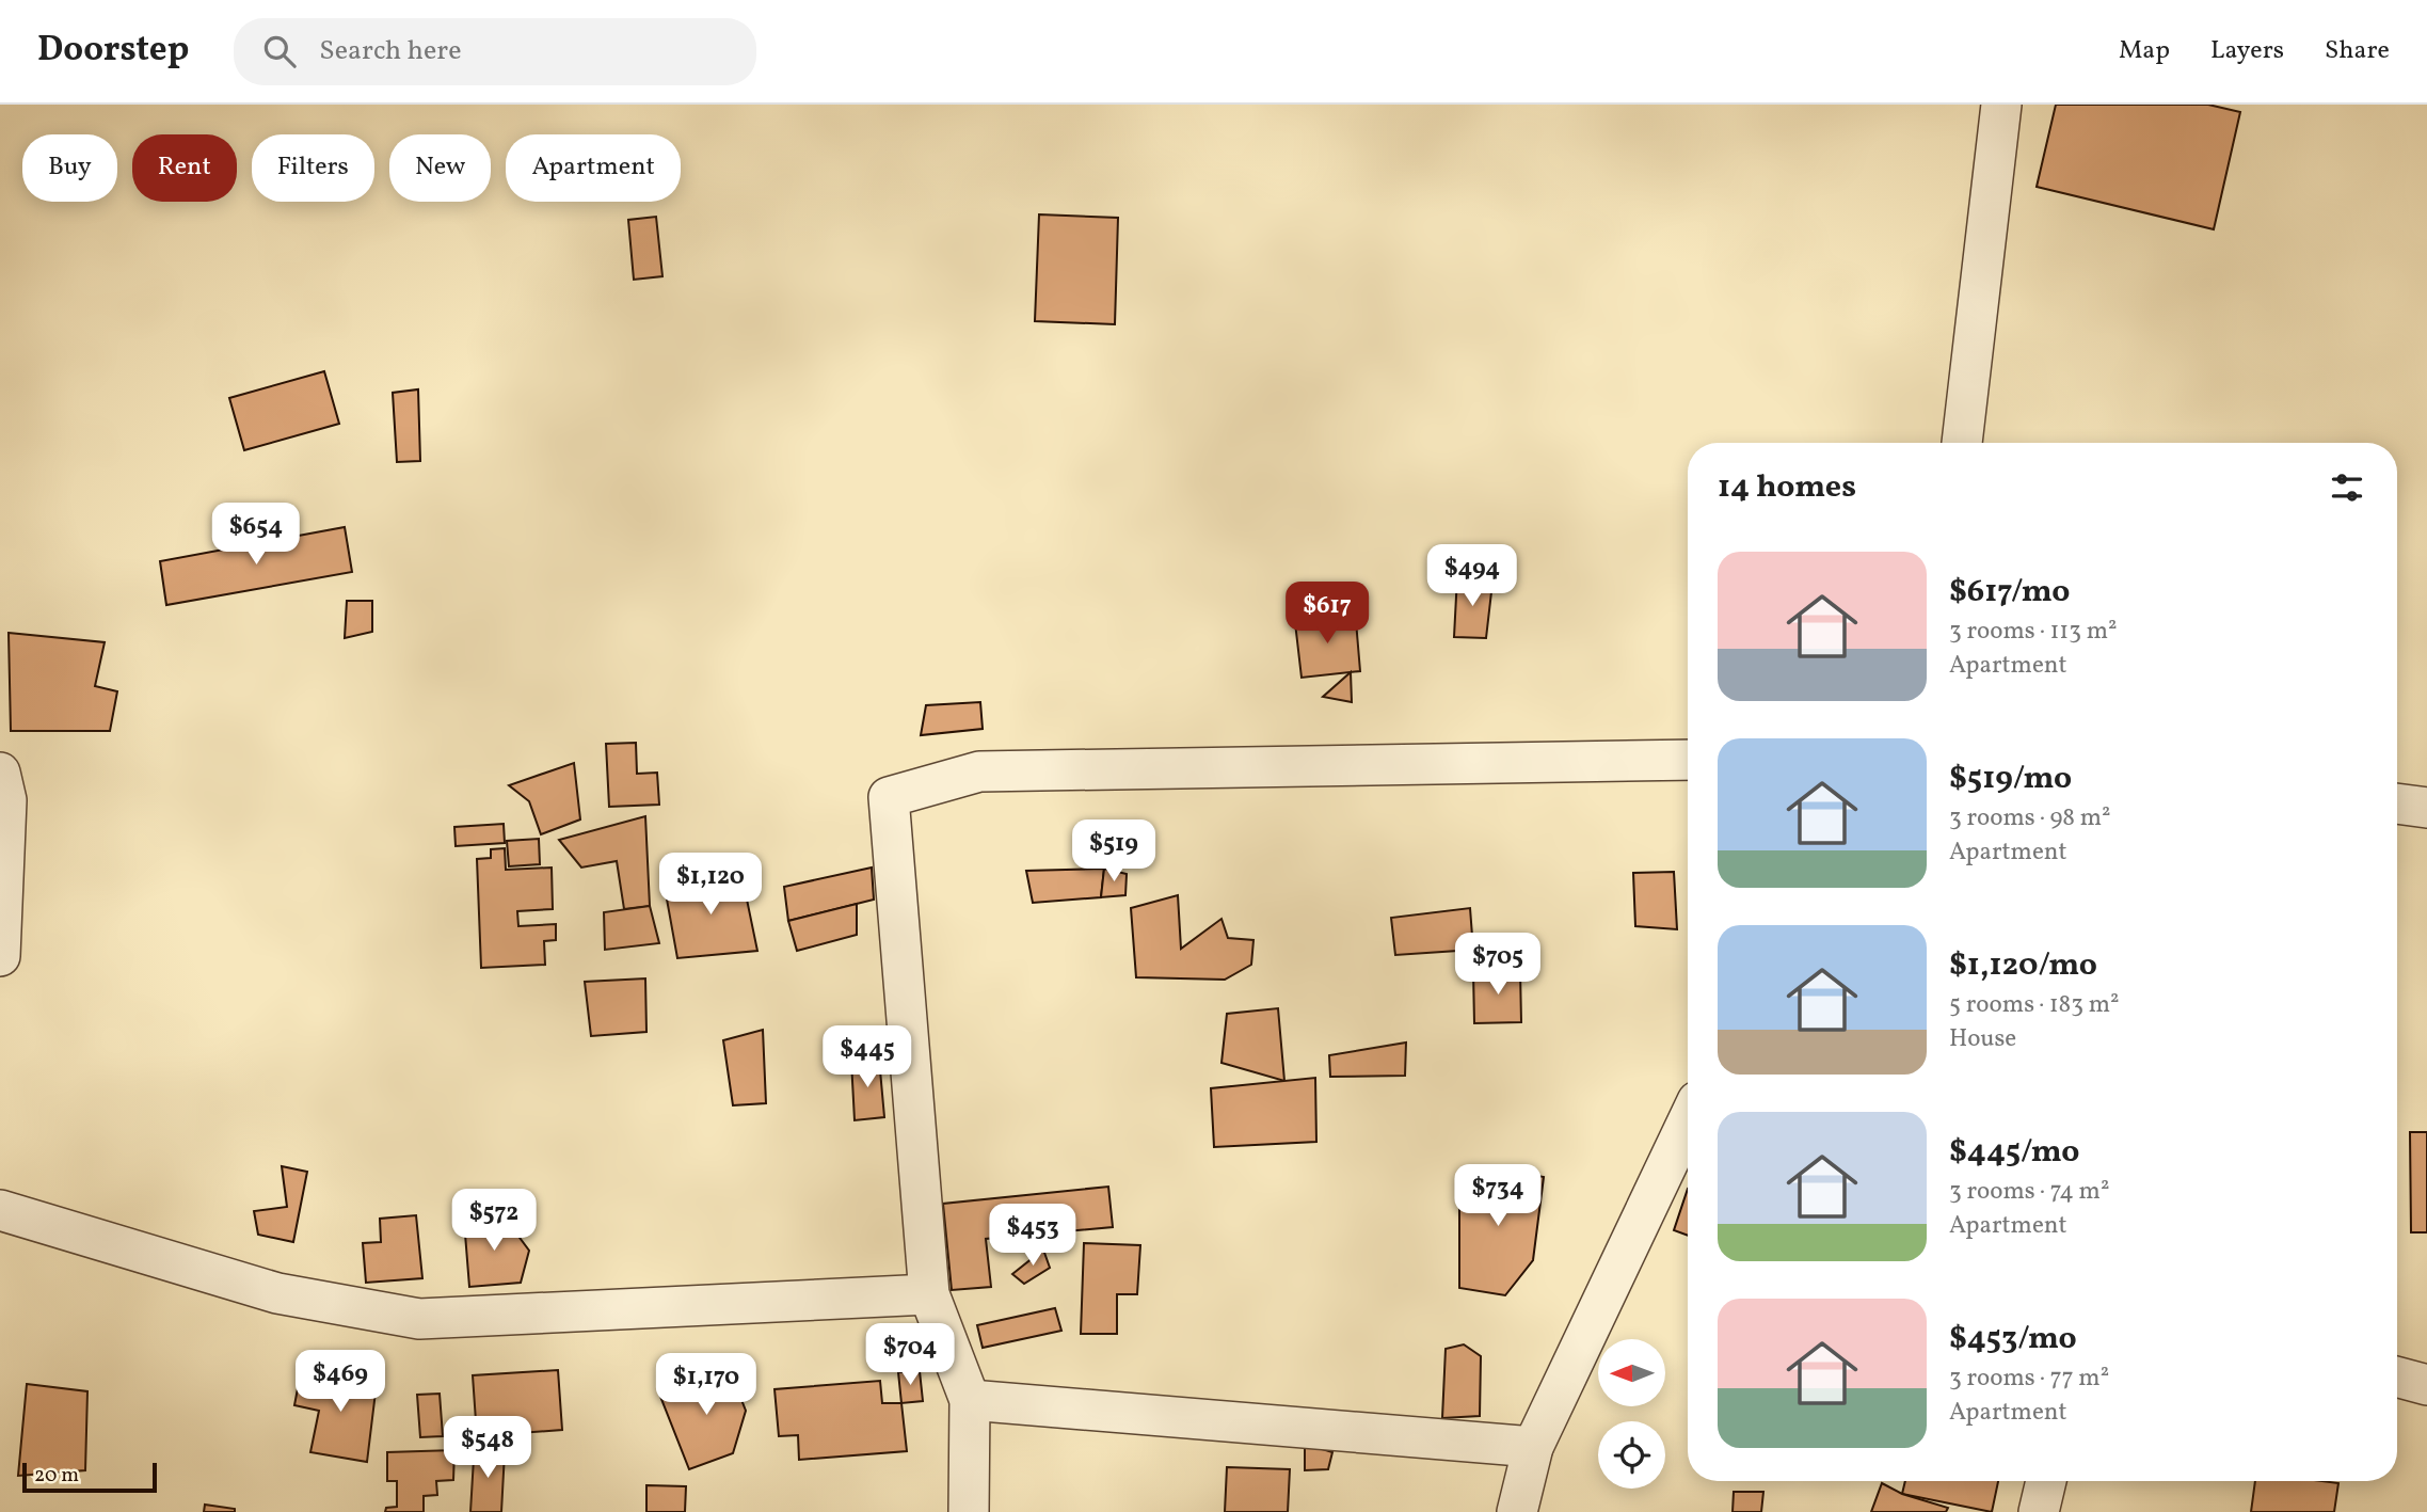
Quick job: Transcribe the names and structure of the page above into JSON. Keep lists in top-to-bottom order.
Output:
{
  "scale_bar": "20 m",
  "north": "left",
  "page": {
    "header": "Doorstep",
    "search": "Search here",
    "nav": ["Map", "Layers", "Share"],
    "chip": [
      "Buy",
      "Rent",
      "Filters",
      "New",
      "Apartment"
    ],
    "heading": "14 homes",
    "price": [
      "$654",
      "$494",
      "$617",
      "$519",
      "$1,120",
      "$705",
      "$445",
      "$734",
      "$572",
      "$453",
      "$704",
      "$469",
      "$1,170",
      "$548"
    ],
    "list": [
      {
        "name": "$617/mo",
        "note": "3 rooms · 113 m² · Apartment"
      },
      {
        "name": "$519/mo",
        "note": "3 rooms · 98 m² · Apartment"
      },
      {
        "name": "$1,120/mo",
        "note": "5 rooms · 183 m² · House"
      },
      {
        "name": "$445/mo",
        "note": "3 rooms · 74 m² · Apartment"
      },
      {
        "name": "$453/mo",
        "note": "3 rooms · 77 m² · Apartment"
      }
    ],
    "scale": "20 m"
  }
}
